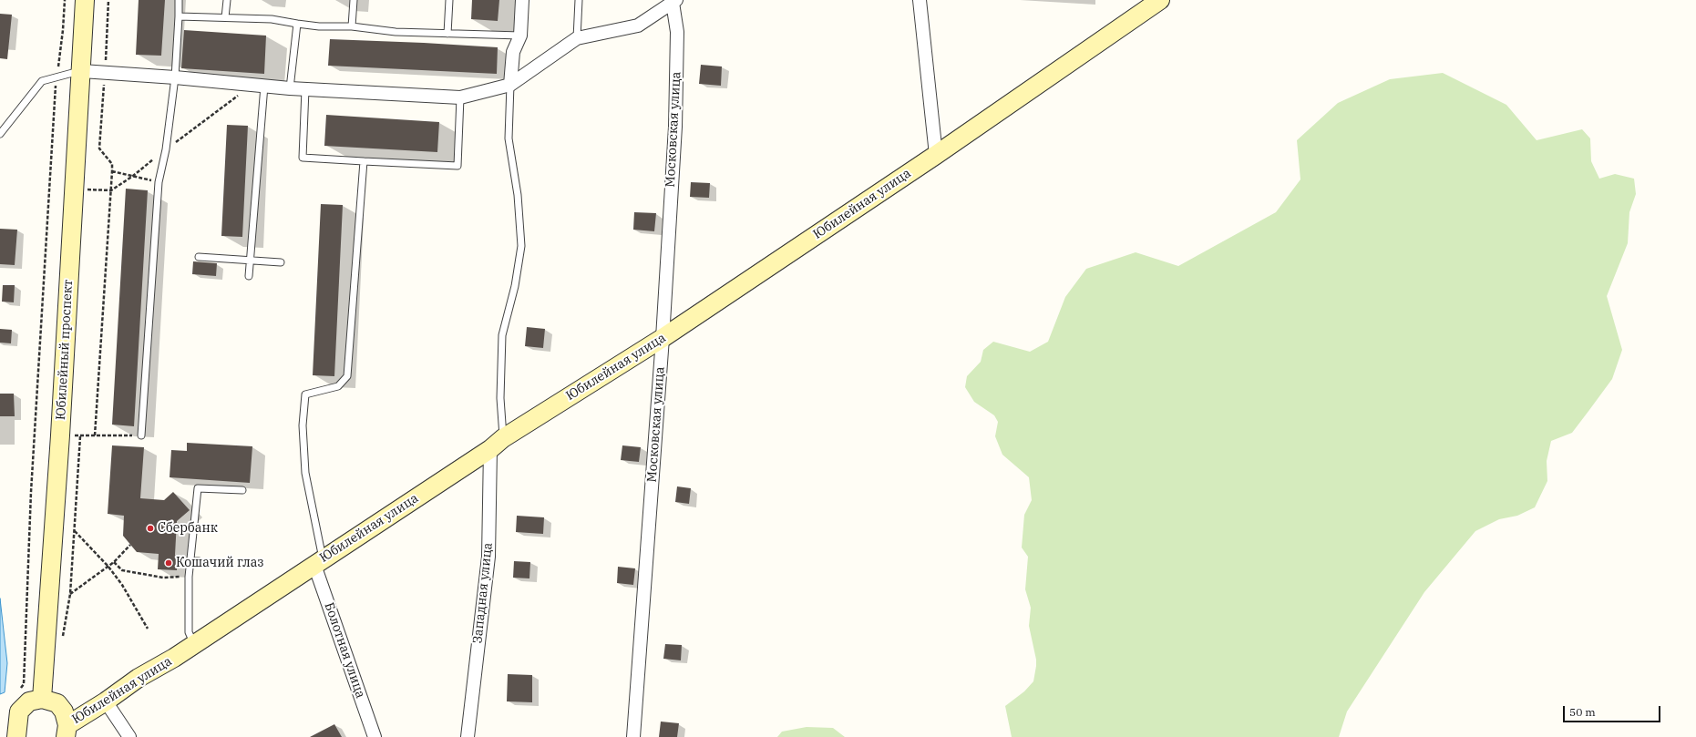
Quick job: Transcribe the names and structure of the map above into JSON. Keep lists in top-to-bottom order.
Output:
{
  "streets": {
    "main road": ["Юбилейная улица", "Юбилейный проспект"],
    "street": ["Московская улица", "Западная улица", "Болотная улица"]
  },
  "crossings": [
    ["Московская улица", "Юбилейная улица"],
    ["Юбилейная улица", "Западная улица"],
    ["Юбилейная улица", "Болотная улица"]
  ],
  "places": ["Сбербанк", "Кошачий глаз"],
  "scale_bar": "50 m"
}
